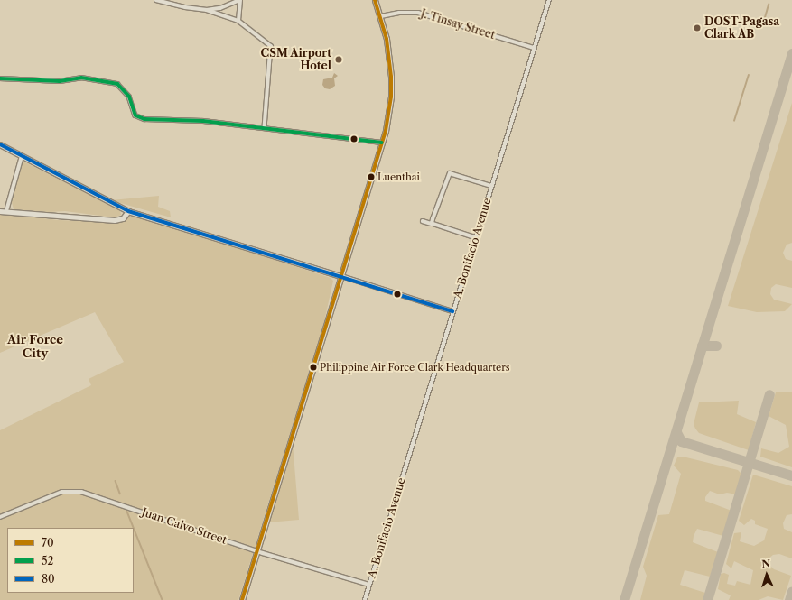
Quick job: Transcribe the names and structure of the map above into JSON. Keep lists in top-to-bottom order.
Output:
{
  "streets": {
    "street": ["J. Tinsay Street", "A. Bonifacio Avenue", "Juan Calvo Street"]
  },
  "crossings": [
    ["J. Tinsay Street", "A. Bonifacio Avenue"],
    ["A. Bonifacio Avenue", "Juan Calvo Street"]
  ],
  "districts": ["Air Force City"],
  "places": [
    "DOST-Pagasa Clark AB",
    "CSM Airport Hotel",
    "Luenthai",
    "Philippine Air Force Clark Headquarters"
  ],
  "lines": ["transit line 70", "transit line 52", "transit line 80"],
  "legend": ["70", "52", "80"],
  "north": "top"
}
